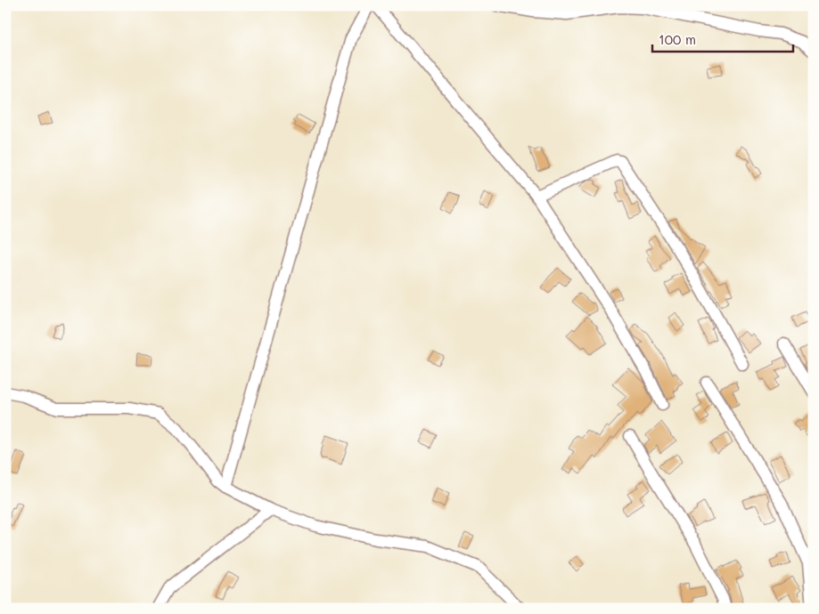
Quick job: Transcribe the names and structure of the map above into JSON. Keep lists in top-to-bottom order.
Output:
{
  "scale_bar": "100 m"
}
